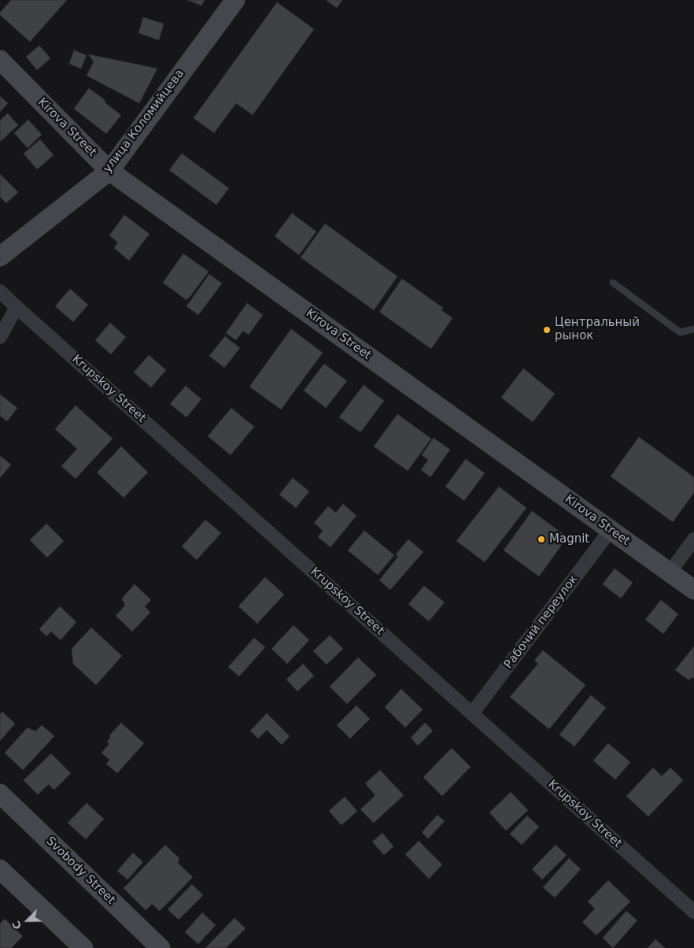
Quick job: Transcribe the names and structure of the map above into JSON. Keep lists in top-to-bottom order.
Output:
{
  "streets": {
    "street": [
      "улица Коломийцева",
      "Kirova Street",
      "Krupskoy Street",
      "Рабочий переулок",
      "Svobody Street"
    ]
  },
  "crossings": [
    ["улица Коломийцева", "Kirova Street"],
    ["Kirova Street", "Рабочий переулок"],
    ["Krupskoy Street", "Рабочий переулок"]
  ],
  "places": ["Центральный рынок", "Magnit"],
  "north": "bottom left"
}
